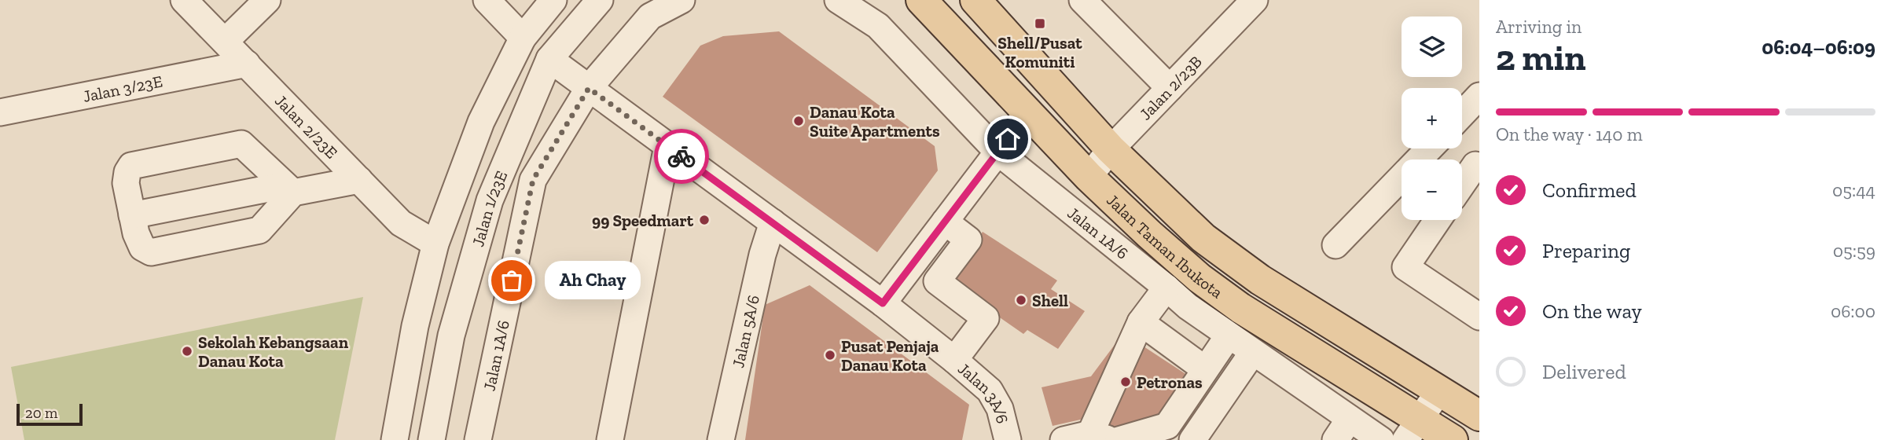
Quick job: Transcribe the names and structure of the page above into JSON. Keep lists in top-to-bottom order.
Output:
{
  "streets": {
    "main road": ["Jalan Taman Ibukota"],
    "street": [
      "Jalan 2/23B",
      "Jalan 3/23E",
      "Jalan 2/23E",
      "Jalan 1/23E",
      "Jalan 1A/6",
      "Jalan 5A/6",
      "Jalan 3A/6"
    ]
  },
  "crossings": [
    ["Jalan 2/23B", "Jalan Taman Ibukota"],
    ["Jalan 3/23E", "Jalan 2/23E"],
    ["Jalan 1/23E", "Jalan 3A/6"],
    ["Jalan 1A/6", "Jalan 3A/6"],
    ["Jalan 5A/6", "Jalan 3A/6"]
  ],
  "places": {
    "transit": ["Shell/Pusat Komuniti"],
    "other": [
      "Danau Kota Suite Apartments",
      "99 Speedmart",
      "Ah Chay",
      "Shell",
      "Sekolah Kebangsaan Danau Kota",
      "Pusat Penjaja Danau Kota",
      "Petronas"
    ]
  },
  "scale_bar": "20 m",
  "page": {
    "heading": ["2 min", "Arriving in", "06:04–06:09"],
    "map_buttons": ["+", "−"],
    "bar": "On the way · 140 m",
    "list": [
      ["Confirmed", "05:44"],
      ["Preparing", "05:59"],
      ["On the way", "06:00"],
      "Delivered"
    ],
    "bubble": "Ah Chay",
    "scale": "20 m"
  }
}
